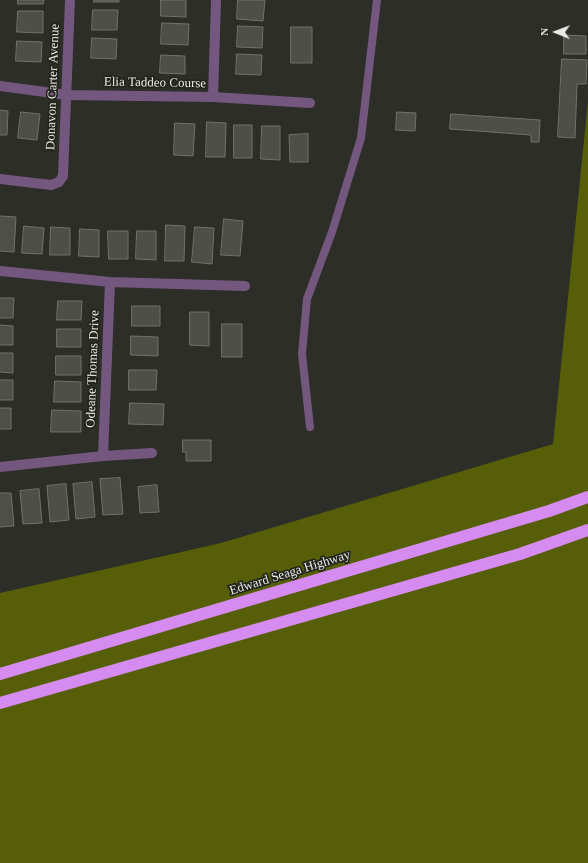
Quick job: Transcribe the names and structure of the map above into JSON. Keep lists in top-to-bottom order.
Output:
{
  "streets": {
    "highway": ["Edward Seaga Highway"],
    "street": ["Elia Taddeo Course", "Donavon Carter Avenue", "Odeane Thomas Drive"]
  },
  "crossings": [
    ["Elia Taddeo Course", "Donavon Carter Avenue"]
  ],
  "north": "left"
}
